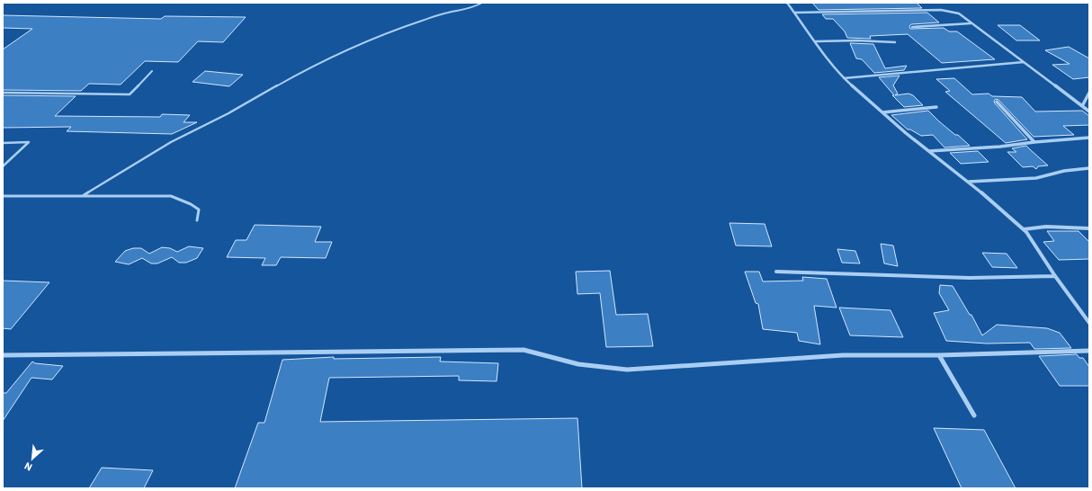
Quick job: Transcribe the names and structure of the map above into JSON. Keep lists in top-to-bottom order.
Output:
{
  "north": "bottom left"
}
